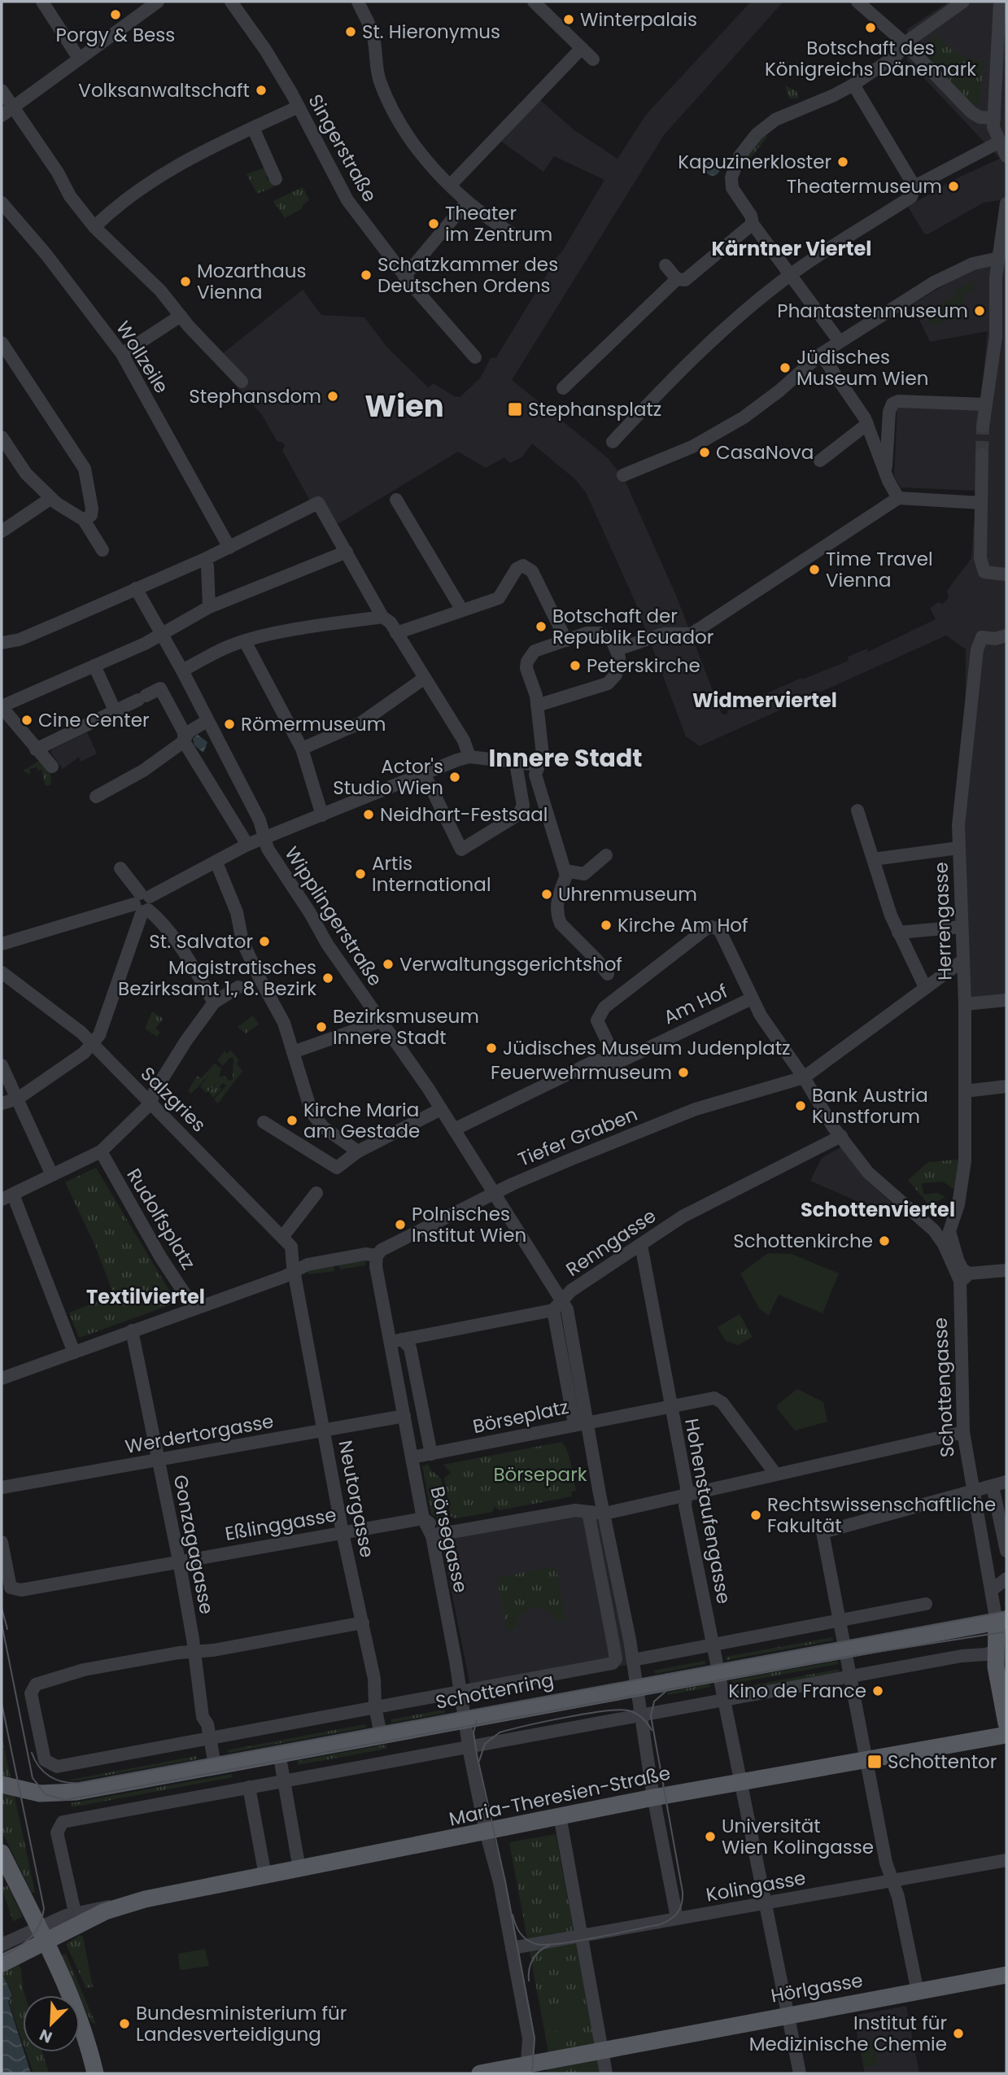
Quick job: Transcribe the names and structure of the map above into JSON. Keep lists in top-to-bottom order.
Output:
{
  "streets": {
    "main road": [
      "Schottengasse",
      "Schottenring",
      "Maria-Theresien-Straße",
      "Hörlgasse"
    ],
    "street": [
      "Singerstraße",
      "Wollzeile",
      "Wipplingerstraße",
      "Herrengasse",
      "Am Hof",
      "Salzgries",
      "Tiefer Graben",
      "Rudolfsplatz",
      "Renngasse",
      "Börseplatz",
      "Werdertorgasse",
      "Neutorgasse",
      "Hohenstaufengasse",
      "Eßlinggasse",
      "Börsegasse",
      "Gonzagagasse",
      "Kolingasse"
    ]
  },
  "crossings": [
    ["Wipplingerstraße", "Renngasse"],
    ["Salzgries", "Neutorgasse"],
    ["Tiefer Graben", "Börsegasse"],
    ["Renngasse", "Hohenstaufengasse"],
    ["Schottengasse", "Schottenring"],
    ["Börseplatz", "Börsegasse"],
    ["Werdertorgasse", "Neutorgasse"],
    ["Werdertorgasse", "Börsegasse"],
    ["Werdertorgasse", "Gonzagagasse"],
    ["Neutorgasse", "Eßlinggasse"],
    ["Neutorgasse", "Schottenring"],
    ["Hohenstaufengasse", "Schottenring"],
    ["Hohenstaufengasse", "Maria-Theresien-Straße"],
    ["Hohenstaufengasse", "Kolingasse"],
    ["Hohenstaufengasse", "Hörlgasse"],
    ["Eßlinggasse", "Börsegasse"],
    ["Eßlinggasse", "Gonzagagasse"],
    ["Börsegasse", "Schottenring"],
    ["Börsegasse", "Maria-Theresien-Straße"],
    ["Börsegasse", "Kolingasse"],
    ["Börsegasse", "Hörlgasse"],
    ["Gonzagagasse", "Schottenring"]
  ],
  "districts": [
    "Kärntner Viertel",
    "Wien",
    "Widmerviertel",
    "Innere Stadt",
    "Schottenviertel",
    "Textilviertel"
  ],
  "parks": ["Börsepark"],
  "places": {
    "other": [
      "Porgy & Bess",
      "Winterpalais",
      "Botschaft des Königreichs Dänemark",
      "St. Hieronymus",
      "Volksanwaltschaft",
      "Kapuzinerkloster",
      "Theatermuseum",
      "Theater im Zentrum",
      "Schatzkammer des Deutschen Ordens",
      "Mozarthaus Vienna",
      "Phantastenmuseum",
      "Jüdisches Museum Wien",
      "Stephansdom",
      "CasaNova",
      "Time Travel Vienna",
      "Botschaft der Republik Ecuador",
      "Peterskirche",
      "Cine Center",
      "Römermuseum",
      "Actor's Studio Wien",
      "Neidhart-Festsaal",
      "Artis International",
      "Uhrenmuseum",
      "Kirche Am Hof",
      "St. Salvator",
      "Verwaltungsgerichtshof",
      "Magistratisches Bezirksamt 1., 8. Bezirk",
      "Bezirksmuseum Innere Stadt",
      "Jüdisches Museum Judenplatz",
      "Feuerwehrmuseum",
      "Bank Austria Kunstforum",
      "Kirche Maria am Gestade",
      "Polnisches Institut Wien",
      "Schottenkirche",
      "Rechtswissenschaftliche Fakultät",
      "Kino de France",
      "Universität Wien Kolingasse",
      "Bundesministerium für Landesverteidigung",
      "Institut für Medizinische Chemie"
    ],
    "transit": ["Stephansplatz", "Schottentor"]
  },
  "north": "bottom left"
}
